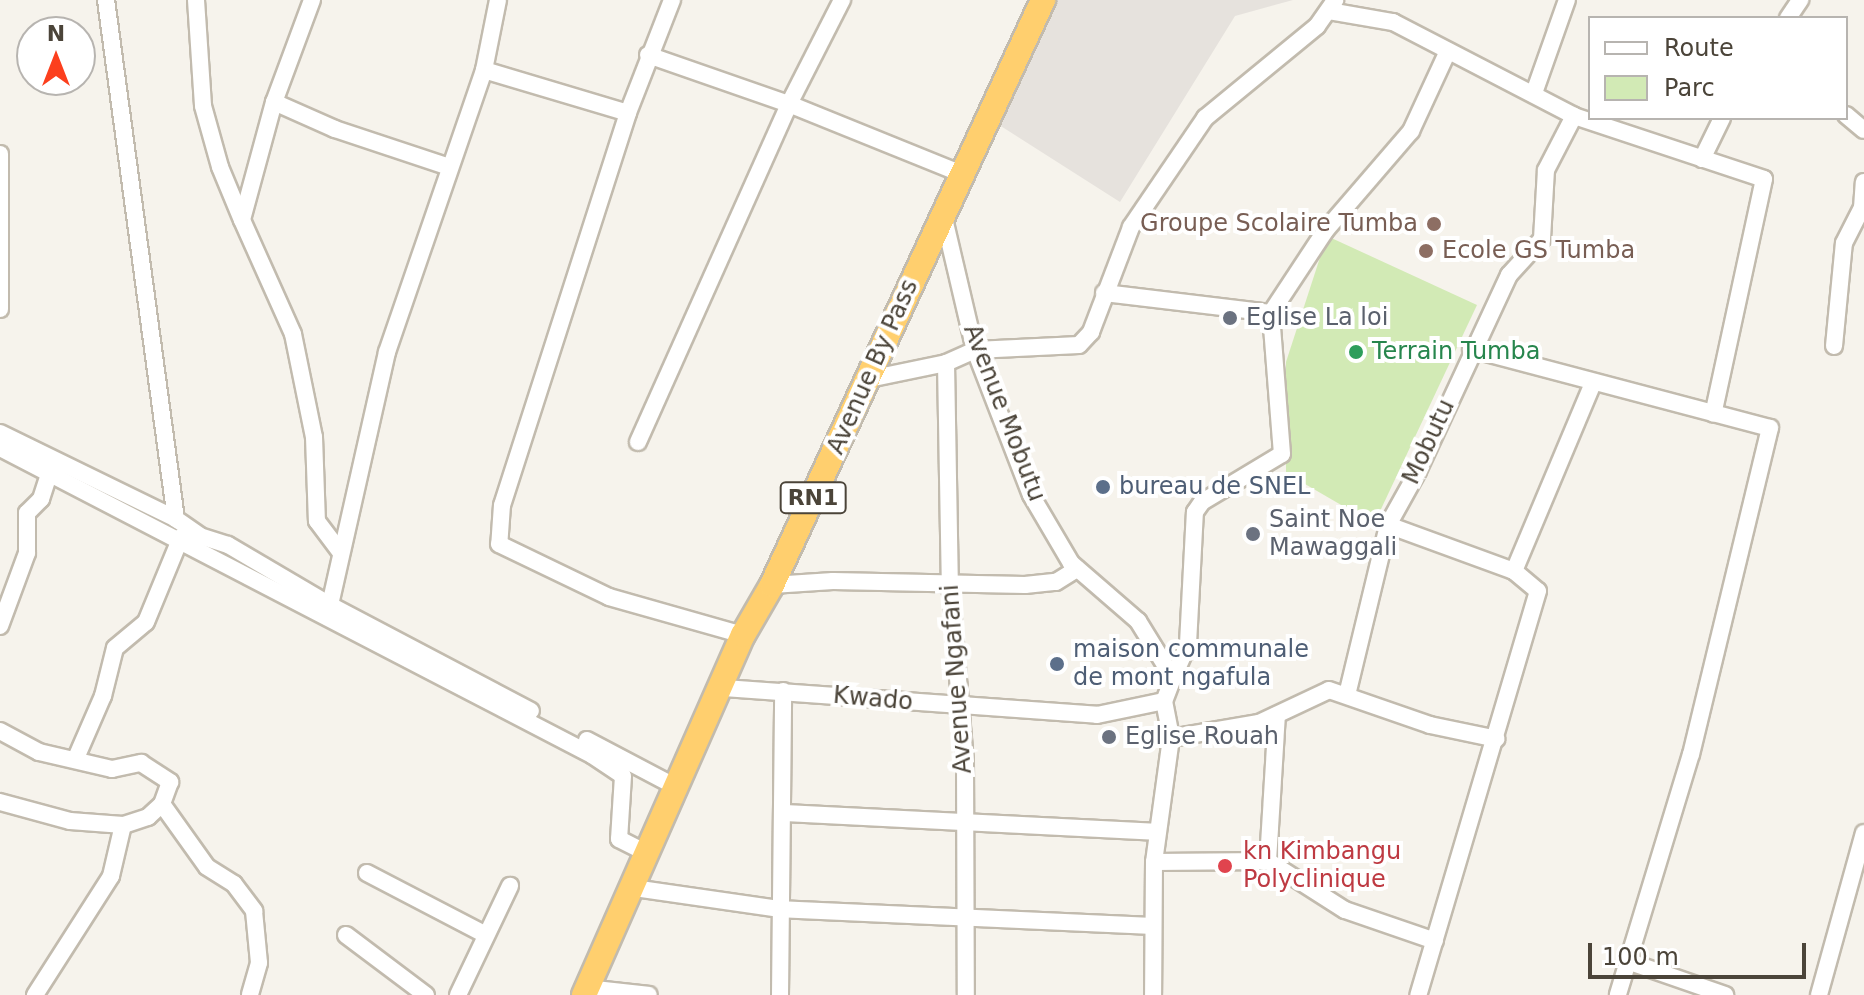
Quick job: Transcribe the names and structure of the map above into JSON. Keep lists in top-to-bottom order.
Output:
{
  "streets": {
    "highway": ["Avenue By Pass", "RN1"],
    "street": [
      "Avenue Mobutu",
      "Mobutu",
      "Avenue Ngafani",
      "Kwado"
    ]
  },
  "crossings": [
    ["Avenue By Pass", "Avenue Mobutu"],
    ["Avenue By Pass", "Kwado"],
    ["Avenue Ngafani", "Kwado"]
  ],
  "places": [
    "Groupe Scolaire Tumba",
    "Ecole GS Tumba",
    "Eglise La loi",
    "Terrain Tumba",
    "bureau de SNEL",
    "Saint Noe Mawaggali",
    "maison communale de mont ngafula",
    "Eglise Rouah",
    "kn Kimbangu Polyclinique"
  ],
  "legend": ["Route", "Parc"],
  "scale_bar": "100 m",
  "north": "top"
}
